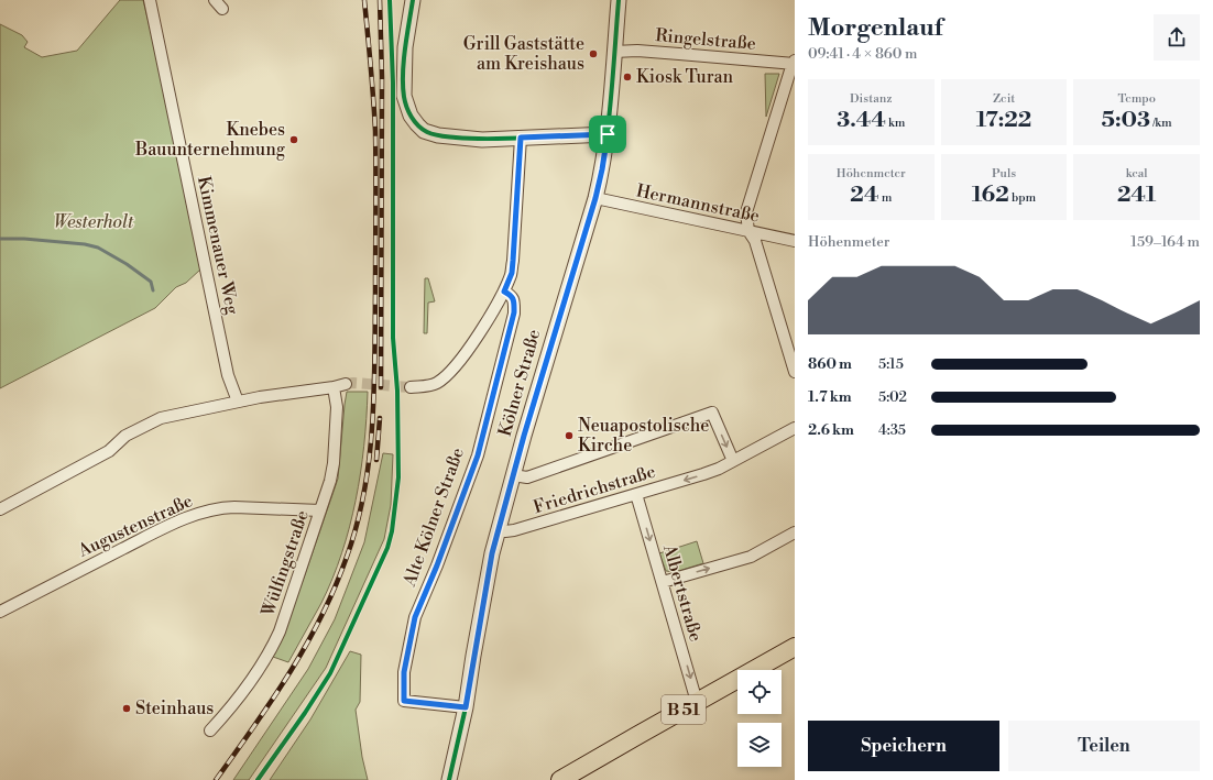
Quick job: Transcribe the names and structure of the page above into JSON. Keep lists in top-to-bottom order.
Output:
{
  "streets": {
    "main road": ["B 51"],
    "street": [
      "Ringelstraße",
      "Hermannstraße",
      "Kimmenauer Weg",
      "Kölner Straße",
      "Friedrichstraße",
      "Alte Kölner Straße",
      "Augustenstraße",
      "Wülfingstraße",
      "Albertstraße"
    ]
  },
  "crossings": [
    ["Ringelstraße", "Kölner Straße"],
    ["Hermannstraße", "Kölner Straße"],
    ["Kölner Straße", "Friedrichstraße"],
    ["Kölner Straße", "Alte Kölner Straße"],
    ["Friedrichstraße", "Albertstraße"],
    ["Augustenstraße", "Wülfingstraße"],
    ["Albertstraße", "B 51"]
  ],
  "one_way": ["Albertstraße"],
  "parks": ["Westerholt"],
  "places": [
    "Grill Gaststätte am Kreishaus",
    "Kiosk Turan",
    "Knebes Bauunternehmung",
    "Neuapostolische Kirche",
    "Steinhaus"
  ],
  "page": {
    "heading": ["Morgenlauf", "09:41 · 4 × 860 m"],
    "stats": [
      ["Distanz", "3.44 km"],
      ["Zeit", "17:22"],
      ["Tempo", "5:03 /km"],
      ["Höhenmeter", "24 m"],
      ["Puls", "162 bpm"],
      ["kcal", "241"]
    ],
    "chart": ["Höhenmeter", "159–164 m"],
    "list": [
      {
        "name": "860 m",
        "note": "5:15"
      },
      {
        "name": "1.7 km",
        "note": "5:02"
      },
      {
        "name": "2.6 km",
        "note": "4:35"
      }
    ],
    "buttons": ["Speichern", "Teilen"]
  }
}
